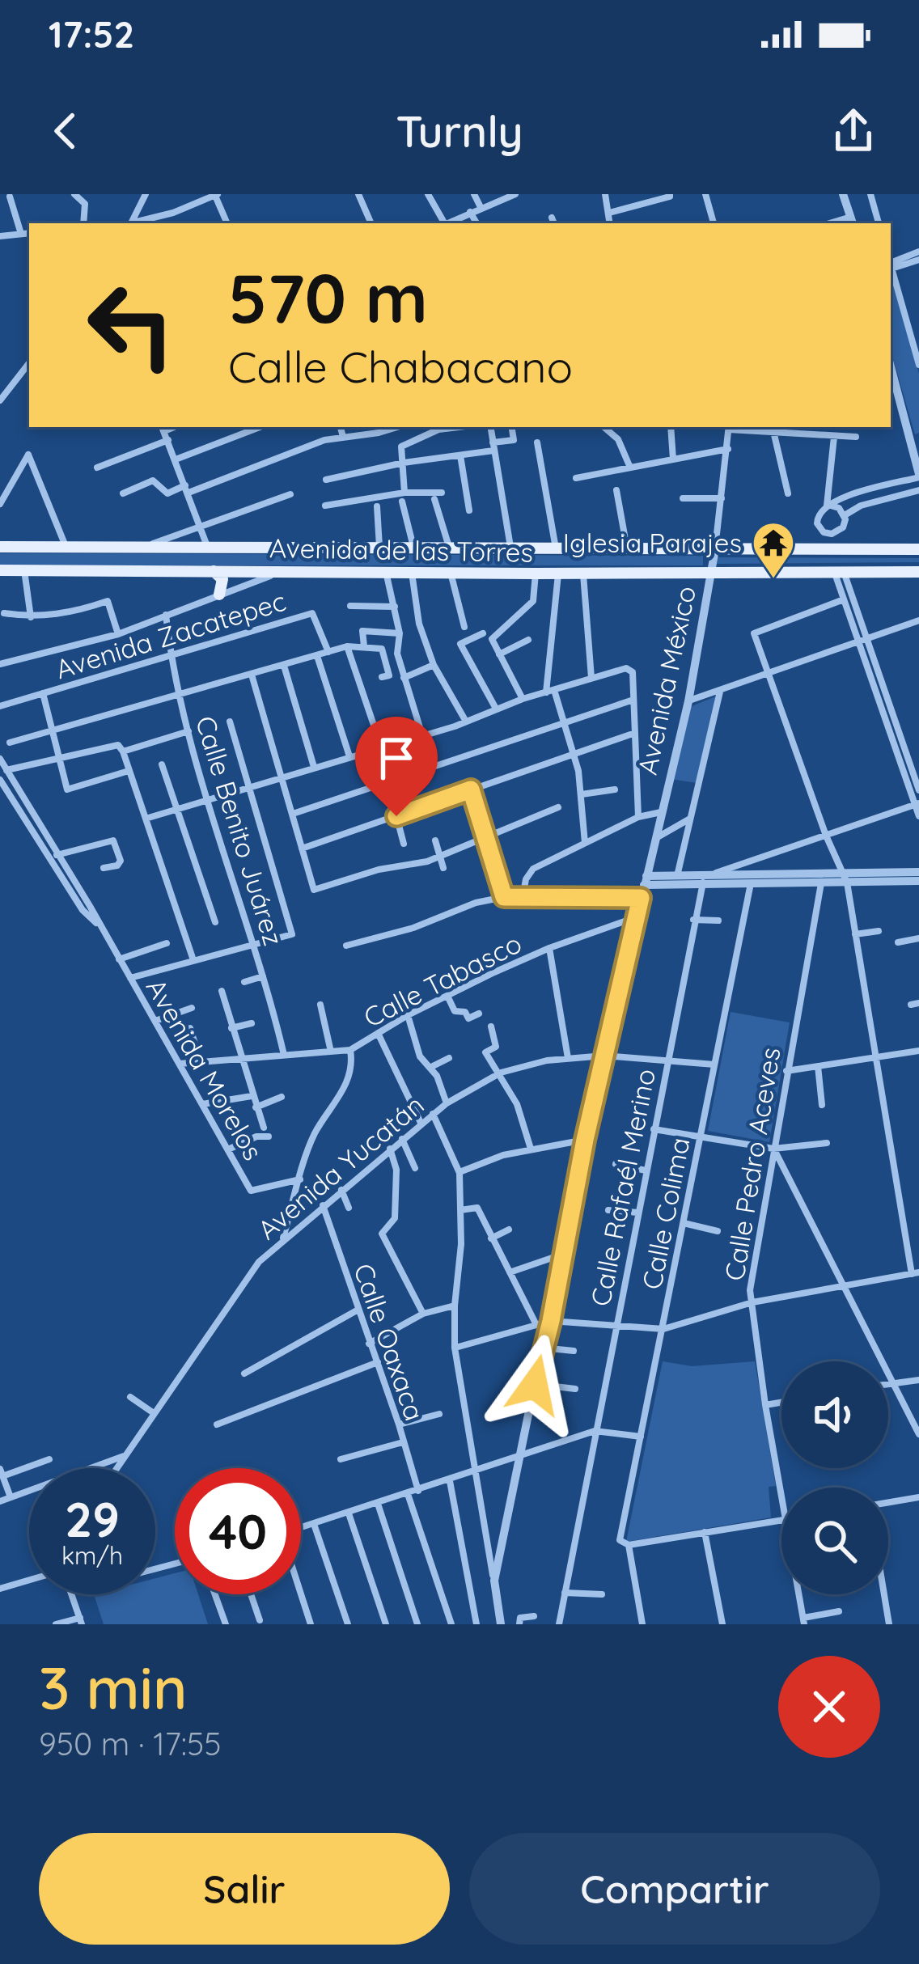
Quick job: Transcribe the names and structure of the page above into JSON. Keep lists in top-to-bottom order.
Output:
{
  "streets": {
    "main road": ["Avenida de las Torres"],
    "street": [
      "Avenida Zacatepec",
      "Avenida México",
      "Calle Benito Juárez",
      "Calle Tabasco",
      "Avenida Morelos",
      "Calle Pedro Aceves",
      "Avenida Yucatán",
      "Calle Rafaél Merino",
      "Calle Colima",
      "Calle Oaxaca"
    ]
  },
  "crossings": [
    ["Avenida de las Torres", "Avenida México"],
    ["Avenida Zacatepec", "Calle Benito Juárez"],
    ["Avenida México", "Calle Tabasco"],
    ["Avenida México", "Avenida Yucatán"],
    ["Calle Tabasco", "Avenida Morelos"],
    ["Calle Tabasco", "Avenida Yucatán"],
    ["Avenida Yucatán", "Calle Rafaél Merino"],
    ["Avenida Yucatán", "Calle Colima"],
    ["Avenida Yucatán", "Calle Oaxaca"]
  ],
  "places": {
    "temple": ["Iglesia Parajes"]
  },
  "page": {
    "status": "17:52",
    "header": "Turnly",
    "turn": ["570 m", "Calle Chabacano"],
    "speed": "29 km/h",
    "limit": "40",
    "heading": ["3 min", "950 m · 17:55"],
    "buttons": ["Salir", "Compartir"]
  }
}
